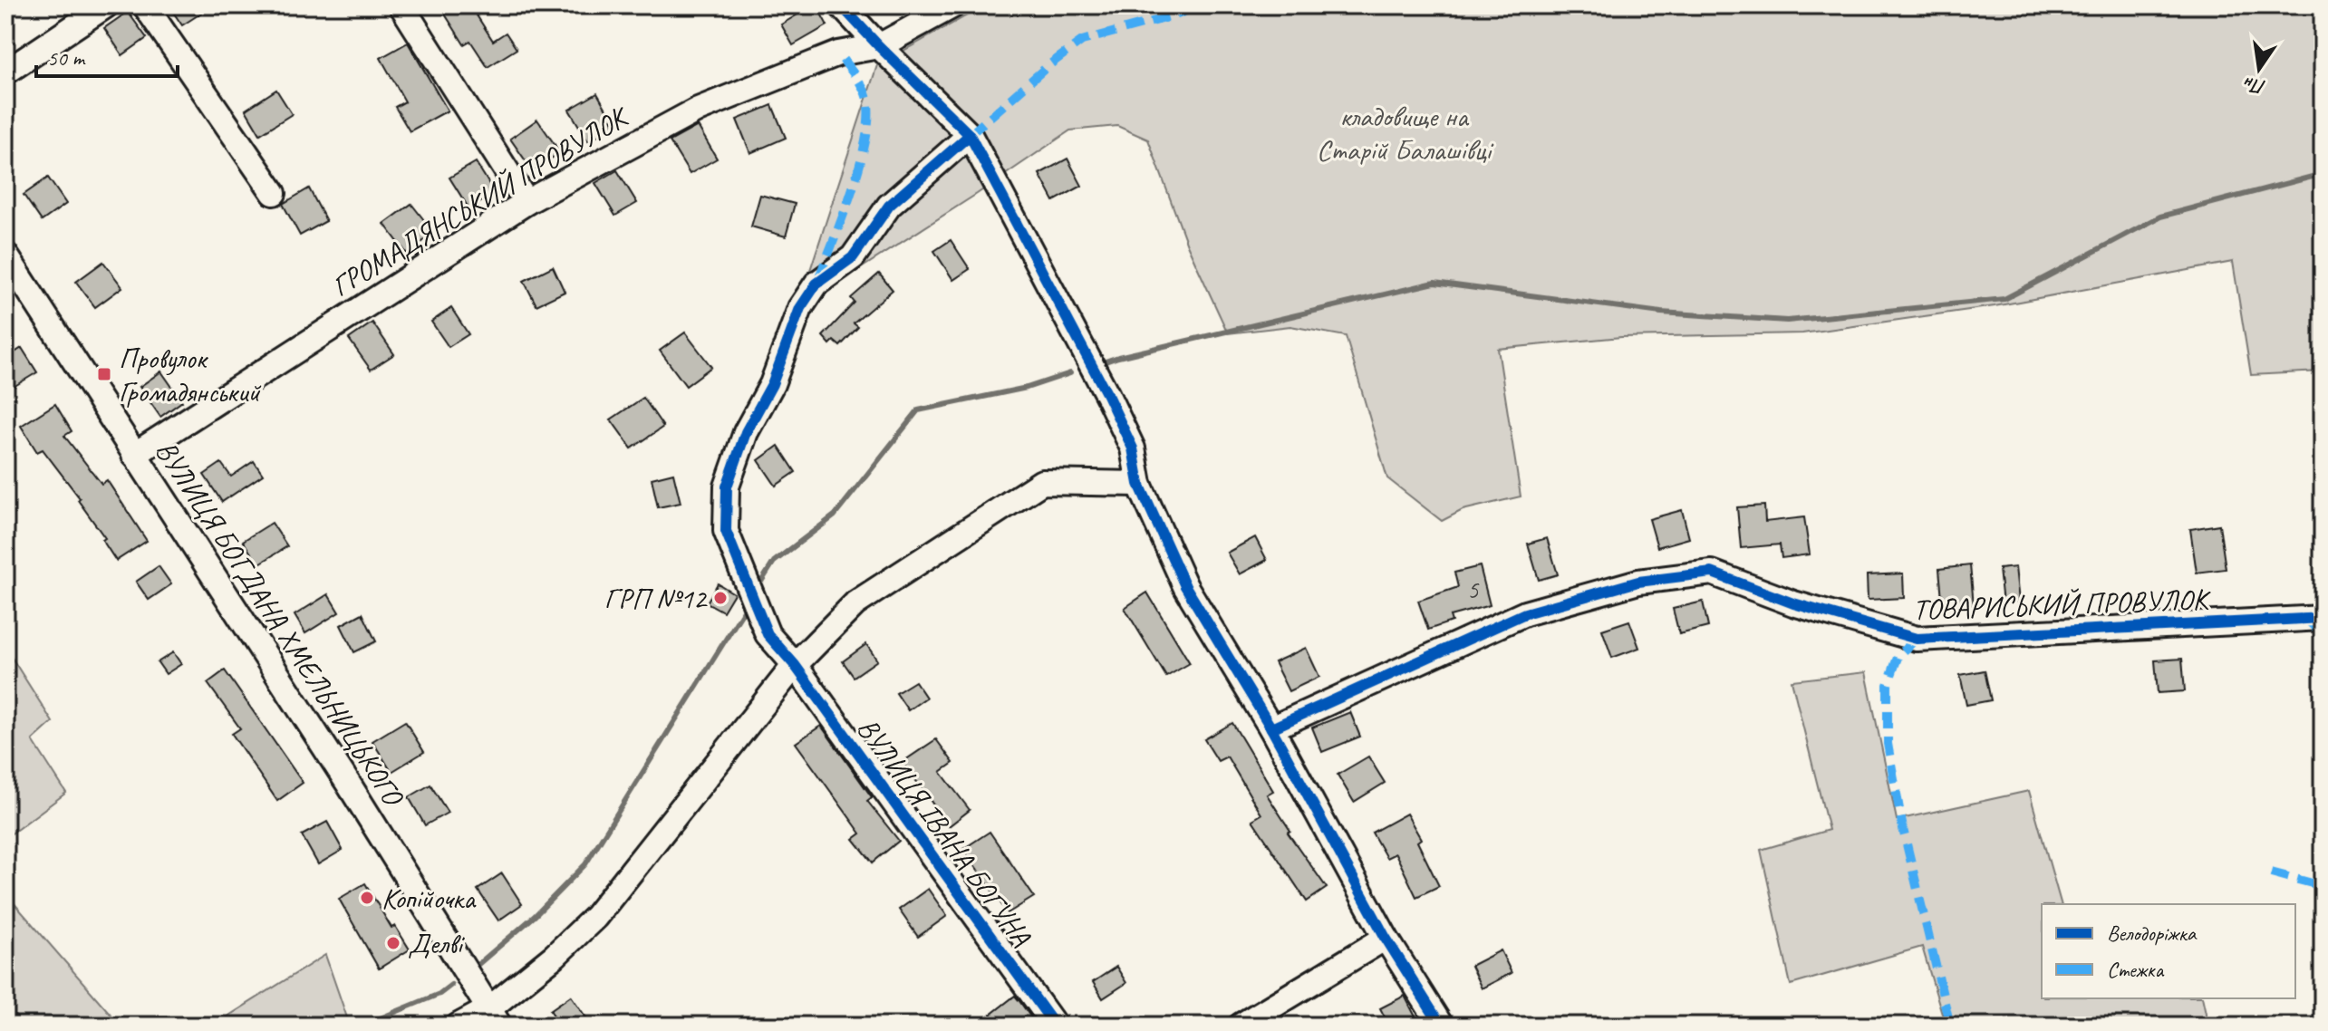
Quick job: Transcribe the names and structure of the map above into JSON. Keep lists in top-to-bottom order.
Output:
{
  "streets": {
    "street": [
      "ГРОМАДЯНСЬКИЙ ПРОВУЛОК",
      "ТОВАРИСЬКИЙ ПРОВУЛОК",
      "ВУЛИЦЯ БОГДАНА ХМЕЛЬНИЦЬКОГО",
      "ВУЛИЦЯ ІВАНА БОГУНА"
    ]
  },
  "crossings": [
    ["ГРОМАДЯНСЬКИЙ ПРОВУЛОК", "ВУЛИЦЯ БОГДАНА ХМЕЛЬНИЦЬКОГО"]
  ],
  "parks": ["кладовище на Старій Балашівці"],
  "places": {
    "transit": ["Провулок Громадянський"],
    "other": ["ГРП №12", "Копійочка", "Делві"]
  },
  "house_numbers": ["5"],
  "legend": ["Велодоріжка", "Стежка"],
  "scale_bar": "50 m",
  "north": "bottom"
}
